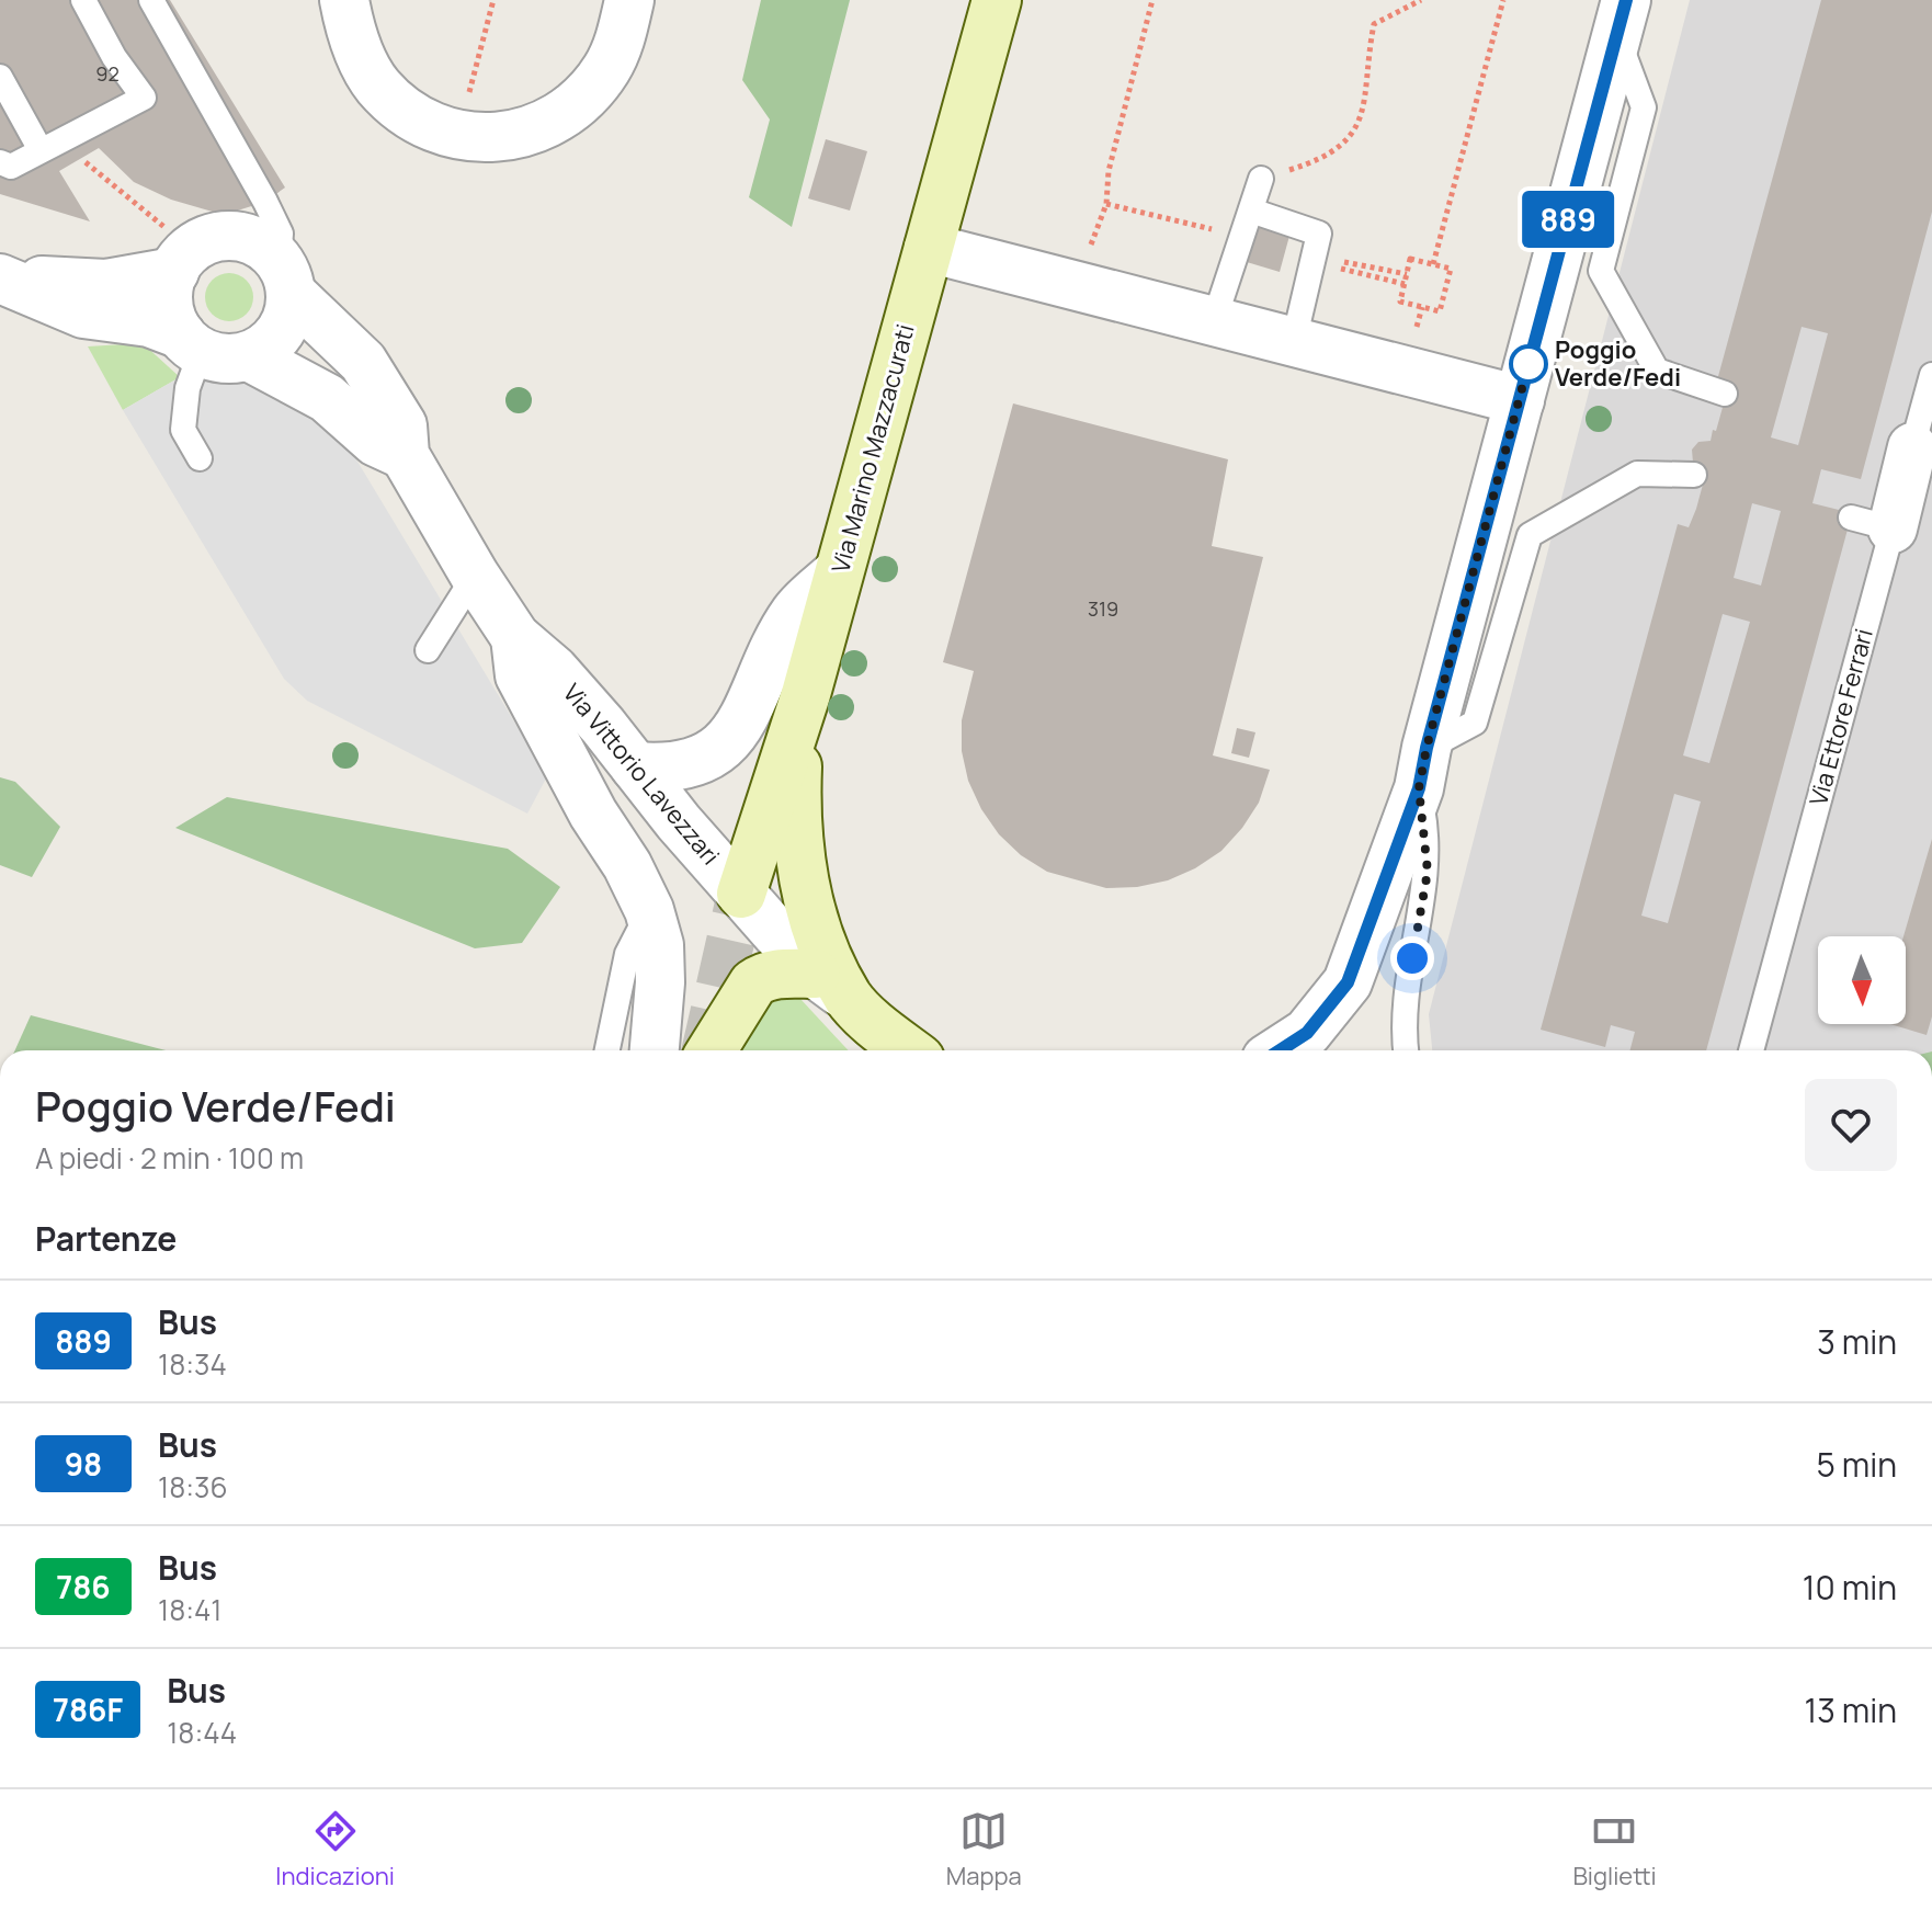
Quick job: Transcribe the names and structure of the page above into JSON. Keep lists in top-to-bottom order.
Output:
{
  "streets": {
    "street": ["Via Marino Mazzacurati", "Via Ettore Ferrari", "Via Vittorio Lavezzari"]
  },
  "crossings": [
    ["Via Marino Mazzacurati", "Via Vittorio Lavezzari"]
  ],
  "places": ["Poggio Verde/Fedi"],
  "lines": ["bus line 889"],
  "house_numbers": ["92", "319"],
  "north": "bottom",
  "page": {
    "on_map": "889",
    "heading": [
      ["Poggio Verde/Fedi", "A piedi · 2 min · 100 m"],
      "Partenze"
    ],
    "list": [
      {
        "mark": "889",
        "name": "Bus",
        "note": "18:34",
        "value": "3 min"
      },
      {
        "mark": "98",
        "name": "Bus",
        "note": "18:36",
        "value": "5 min"
      },
      {
        "mark": "786",
        "name": "Bus",
        "note": "18:41",
        "value": "10 min"
      },
      {
        "mark": "786F",
        "name": "Bus",
        "note": "18:44",
        "value": "13 min"
      }
    ],
    "tabs": ["Indicazioni", "Mappa", "Biglietti"]
  }
}
